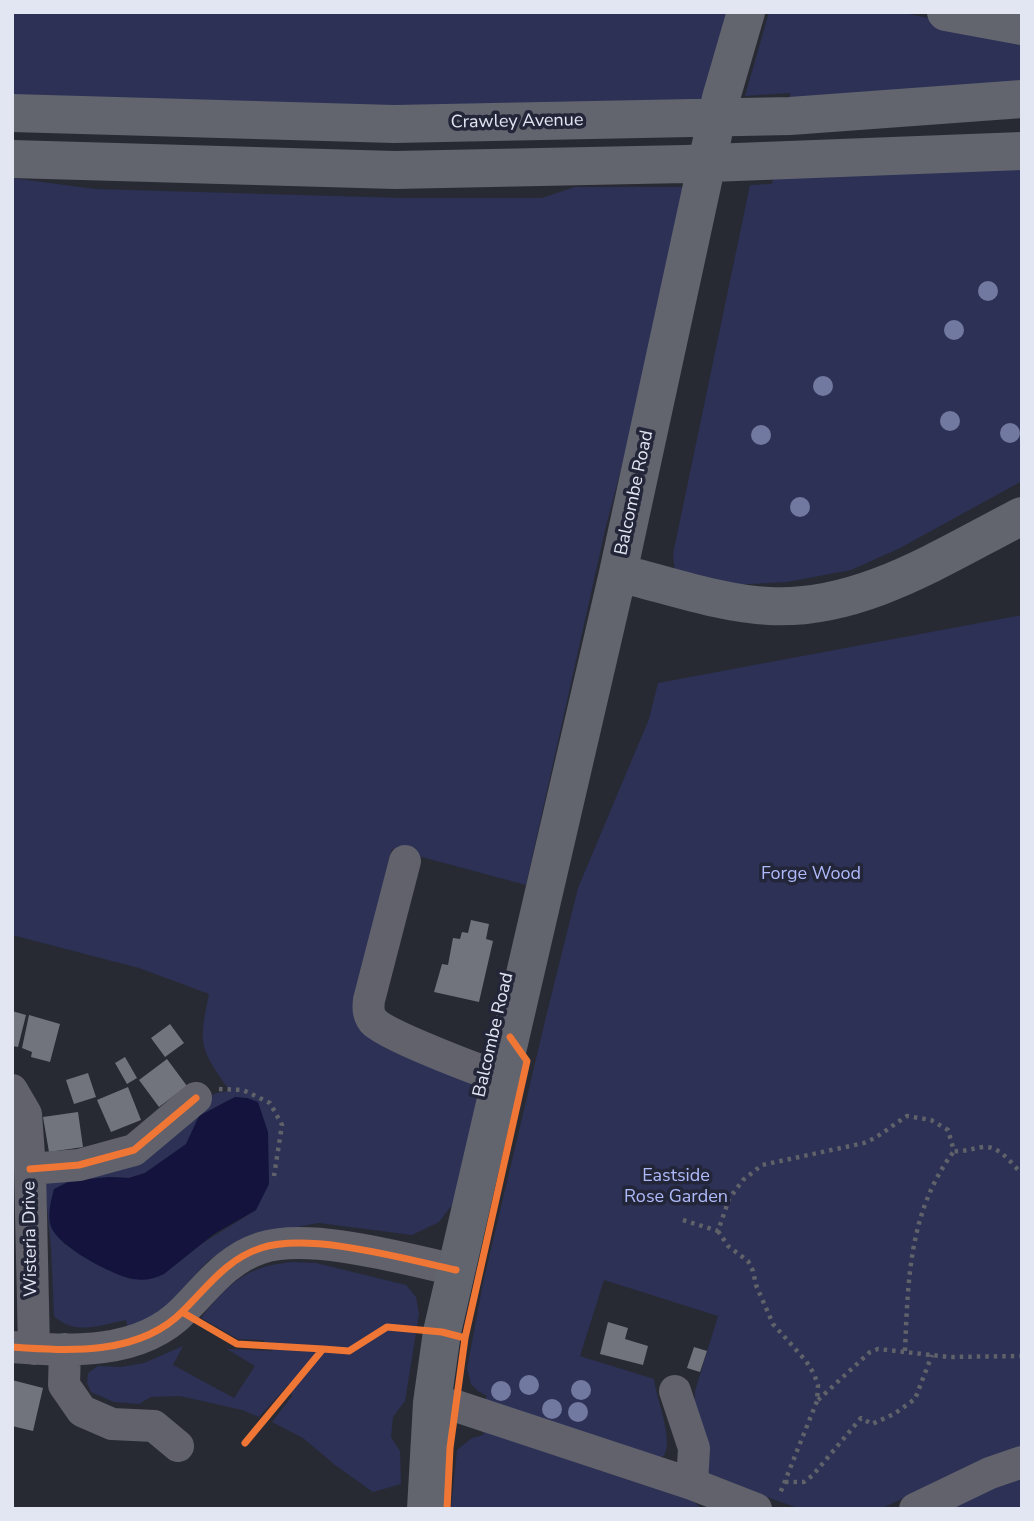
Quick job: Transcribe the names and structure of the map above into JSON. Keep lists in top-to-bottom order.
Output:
{
  "streets": {
    "main road": ["Crawley Avenue", "Balcombe Road"],
    "street": ["Wisteria Drive"]
  },
  "parks": ["Forge Wood", "Eastside Rose Garden"]
}
